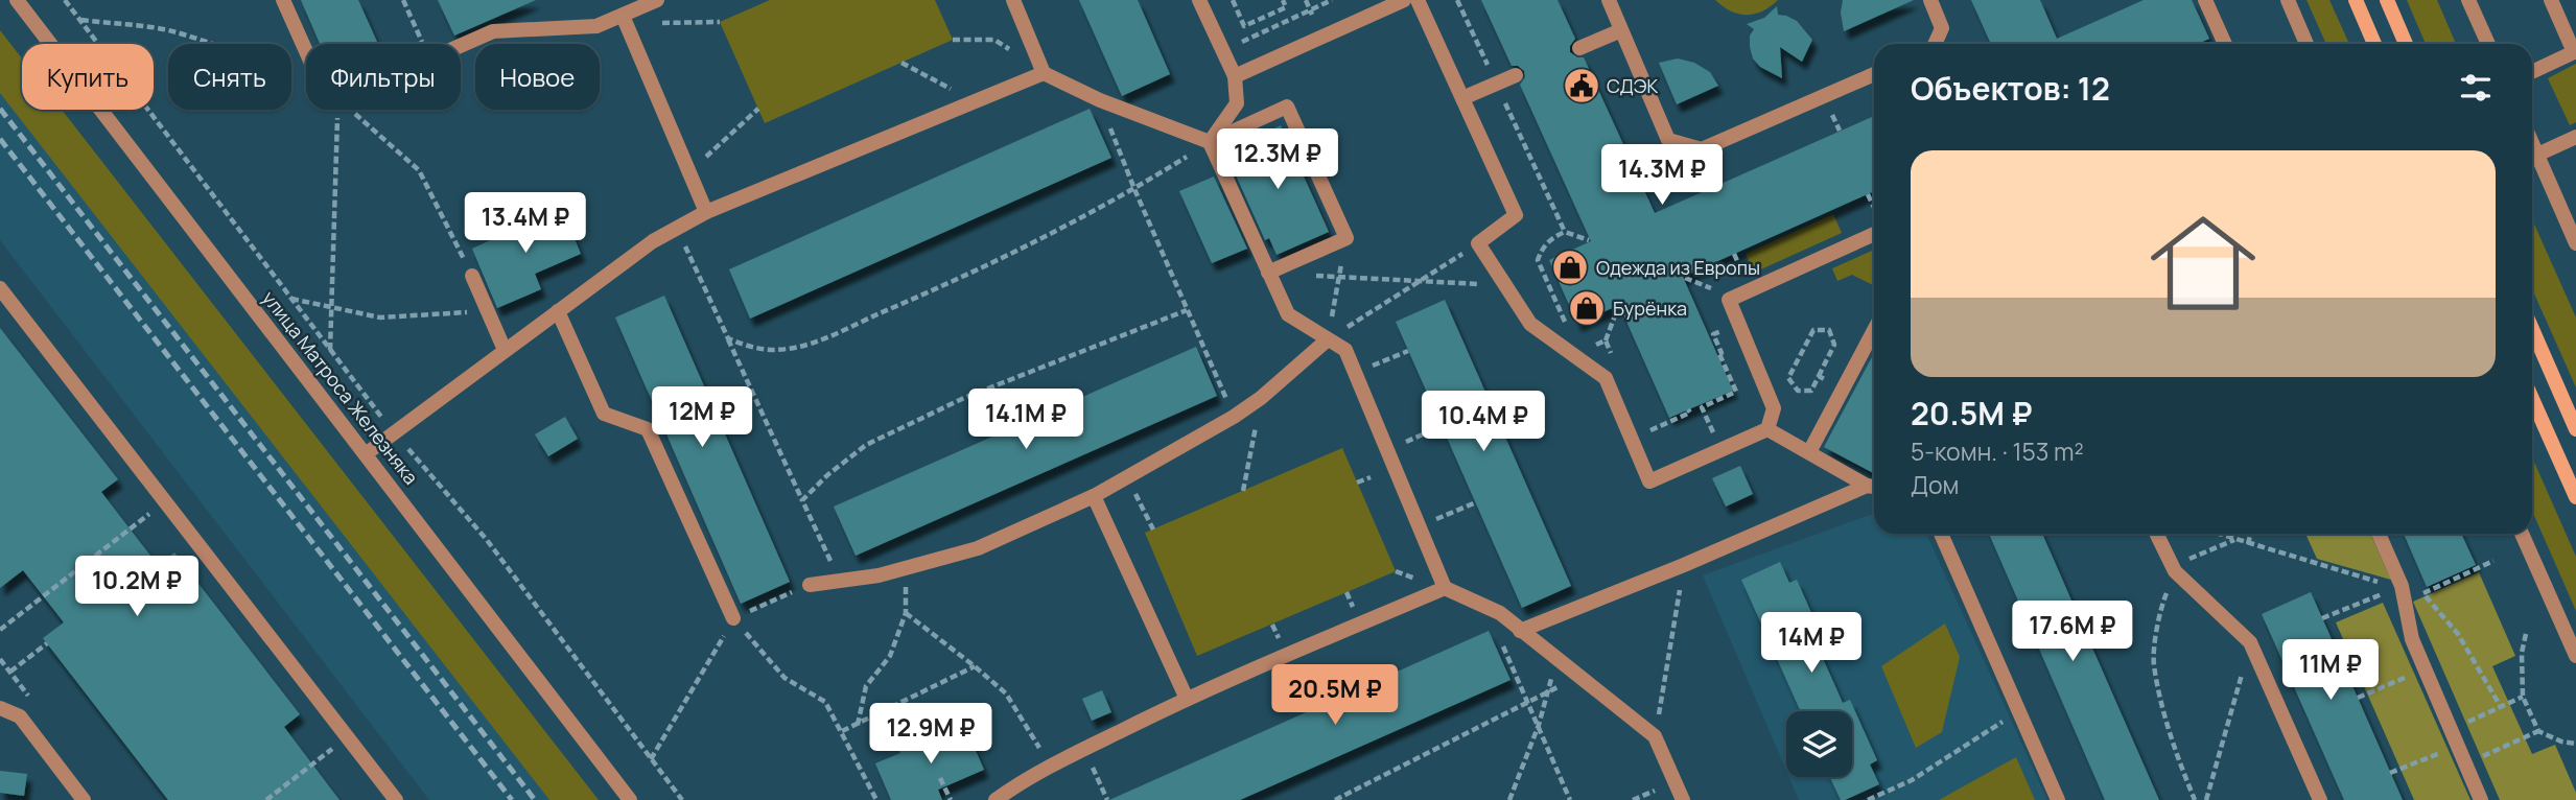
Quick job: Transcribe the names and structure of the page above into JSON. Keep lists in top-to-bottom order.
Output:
{
  "streets": {
    "street": ["улица Матроса Железняка"]
  },
  "places": {
    "public building": ["СДЭК"],
    "shop": ["Одежда из Европы", "Бурёнка"]
  },
  "page": {
    "chip": [
      "Купить",
      "Снять",
      "Фильтры",
      "Новое"
    ],
    "heading": "Объектов: 12",
    "price": [
      "12.3M ₽",
      "14.3M ₽",
      "13.4M ₽",
      "12M ₽",
      "14.1M ₽",
      "10.4M ₽",
      "10.2M ₽",
      "17.6M ₽",
      "14M ₽",
      "11M ₽",
      "20.5M ₽",
      "12.9M ₽"
    ],
    "list": [
      {
        "name": "20.5M ₽",
        "note": "5-комн. · 153 m² · Дом"
      }
    ]
  }
}
